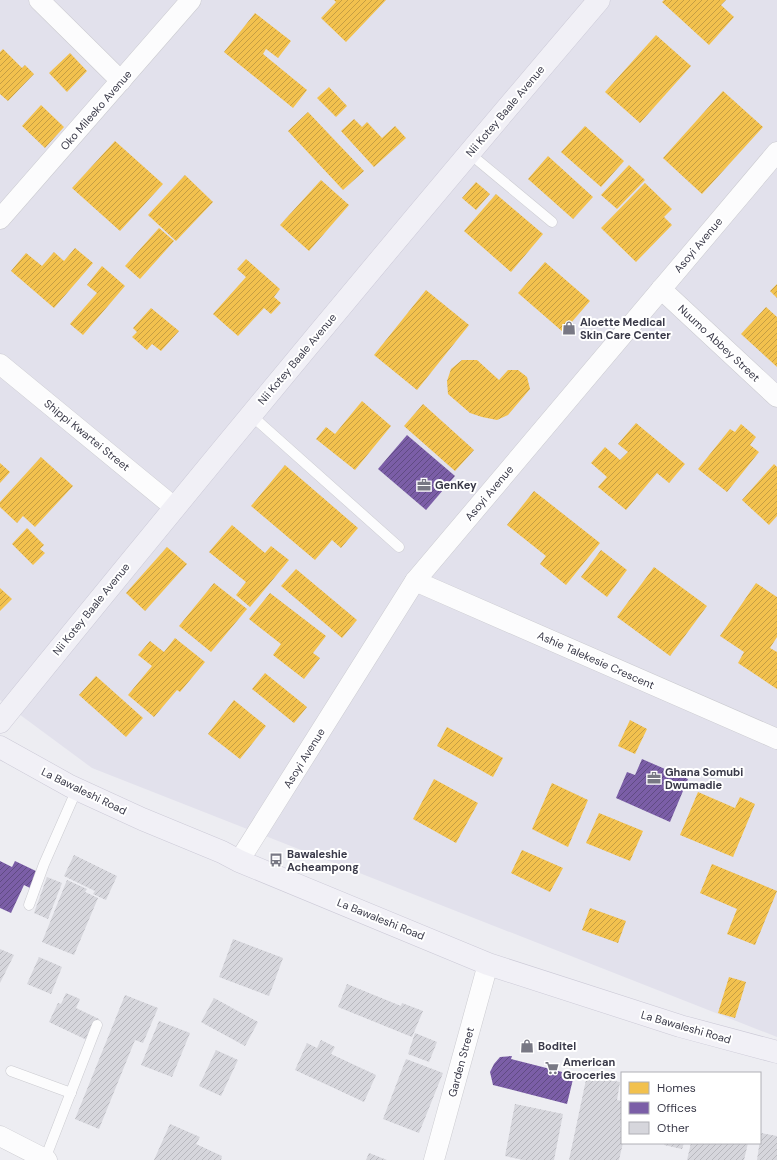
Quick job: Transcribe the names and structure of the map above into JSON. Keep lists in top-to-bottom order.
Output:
{
  "streets": {
    "street": [
      "Oko Mileeko Avenue",
      "Nii Kotey Baale Avenue",
      "Asoyi Avenue",
      "Nuumo Abbey Street",
      "Shippi Kwartei Street",
      "Ashie Talekesie Crescent",
      "La Bawaleshi Road",
      "Garden Street"
    ]
  },
  "crossings": [
    ["Nii Kotey Baale Avenue", "Shippi Kwartei Street"],
    ["Asoyi Avenue", "Nuumo Abbey Street"],
    ["Asoyi Avenue", "Ashie Talekesie Crescent"],
    ["Asoyi Avenue", "La Bawaleshi Road"],
    ["La Bawaleshi Road", "Garden Street"]
  ],
  "places": {
    "shop": ["Aloette Medical Skin Care Center", "Boditel"],
    "office": ["GenKey", "Ghana Somubi Dwumadie"],
    "bus stop": ["Bawaleshie Acheampong"],
    "supermarket": ["American Groceries"]
  },
  "legend": ["Homes", "Offices", "Other"]
}
